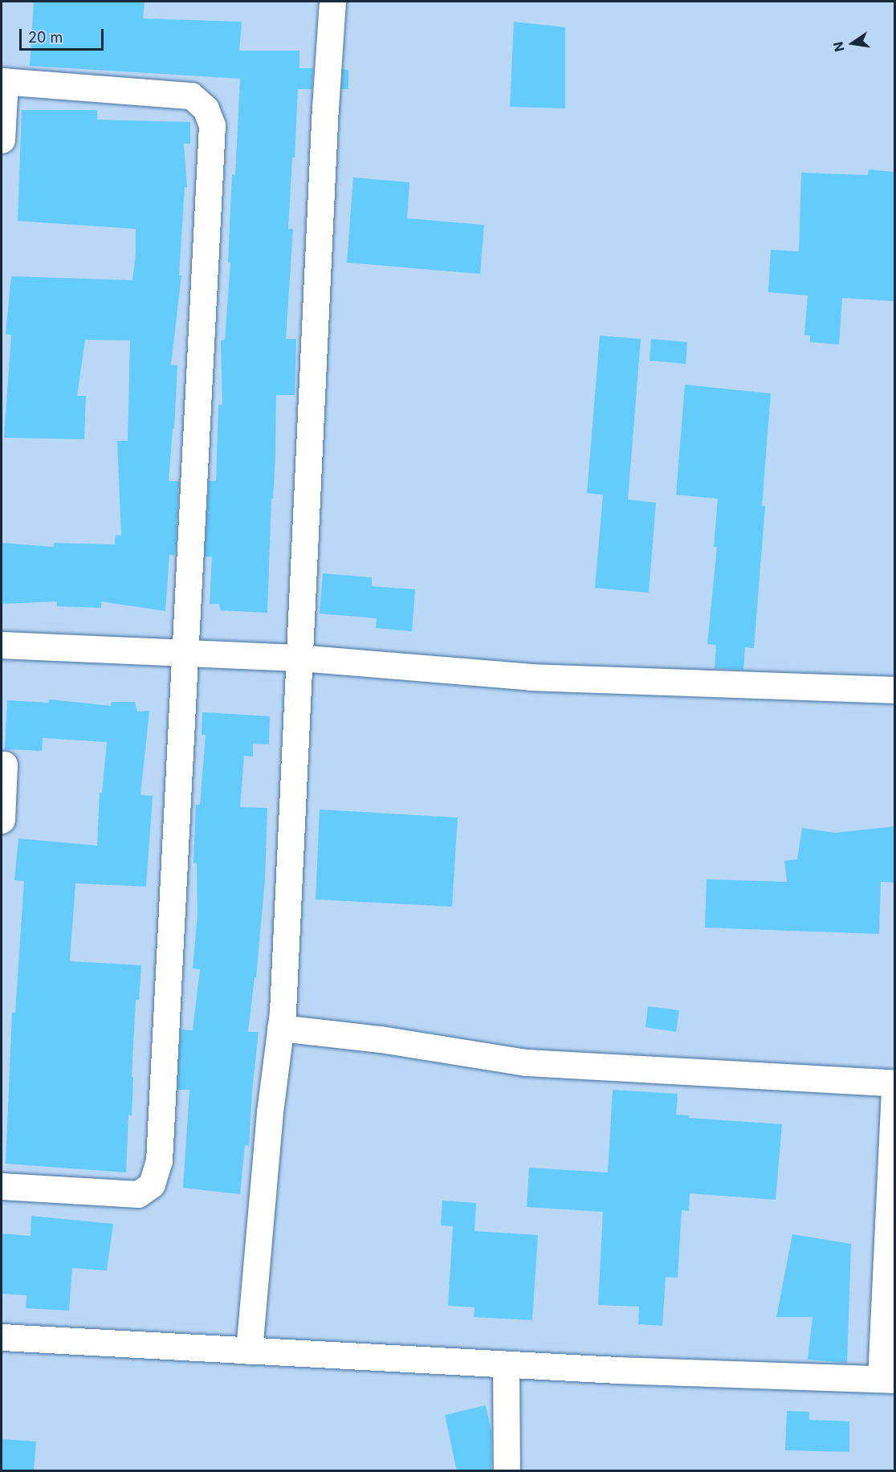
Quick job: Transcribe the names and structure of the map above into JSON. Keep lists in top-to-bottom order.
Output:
{
  "scale_bar": "20 m",
  "north": "left"
}
